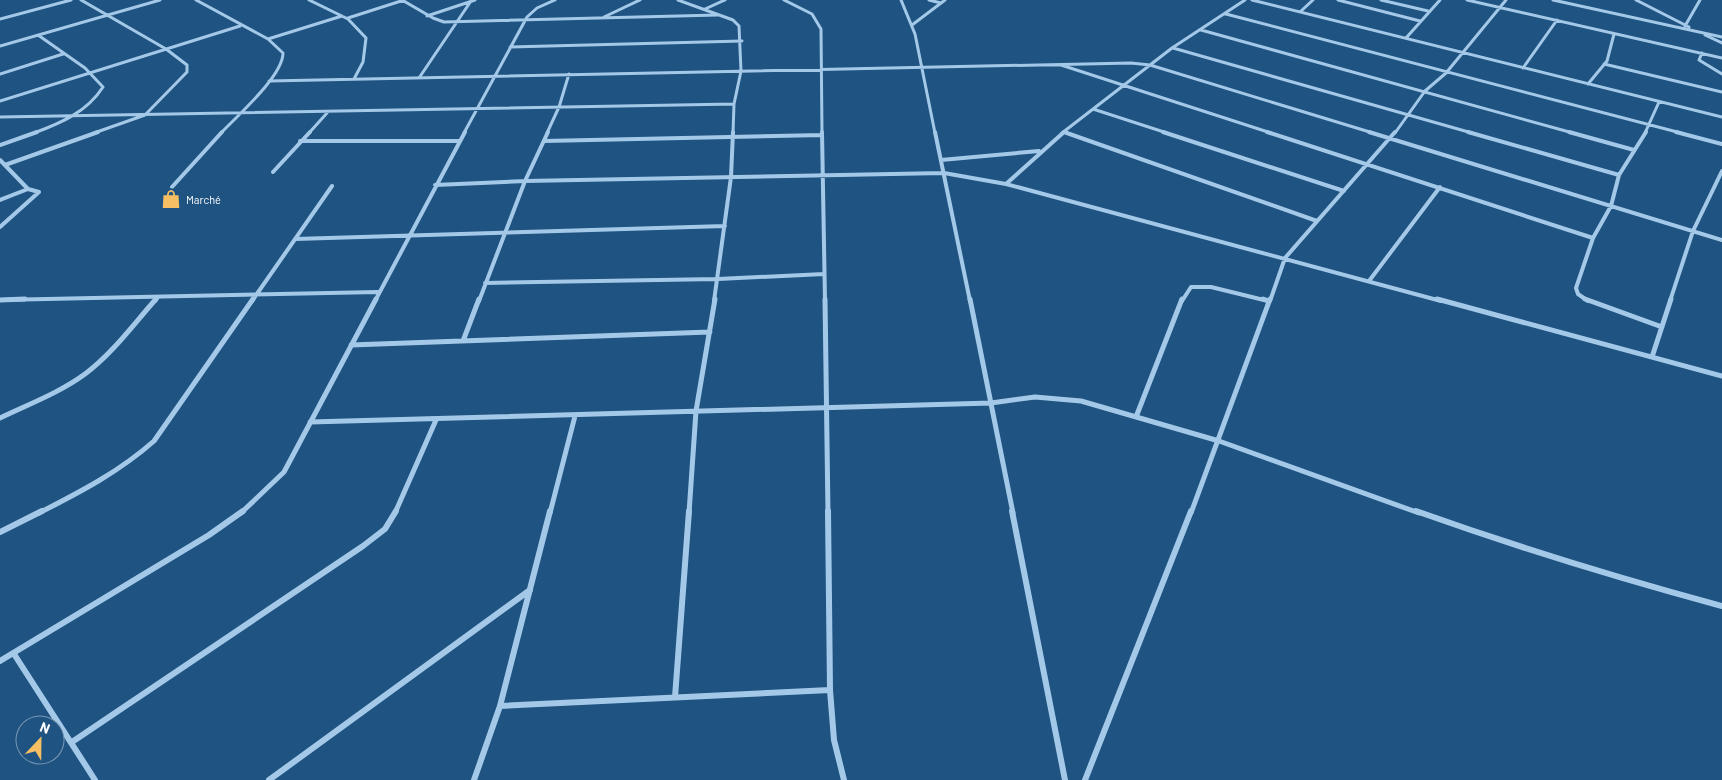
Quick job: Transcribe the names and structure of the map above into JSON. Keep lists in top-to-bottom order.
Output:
{
  "places": {
    "shop": ["Marché"]
  },
  "north": "top"
}
